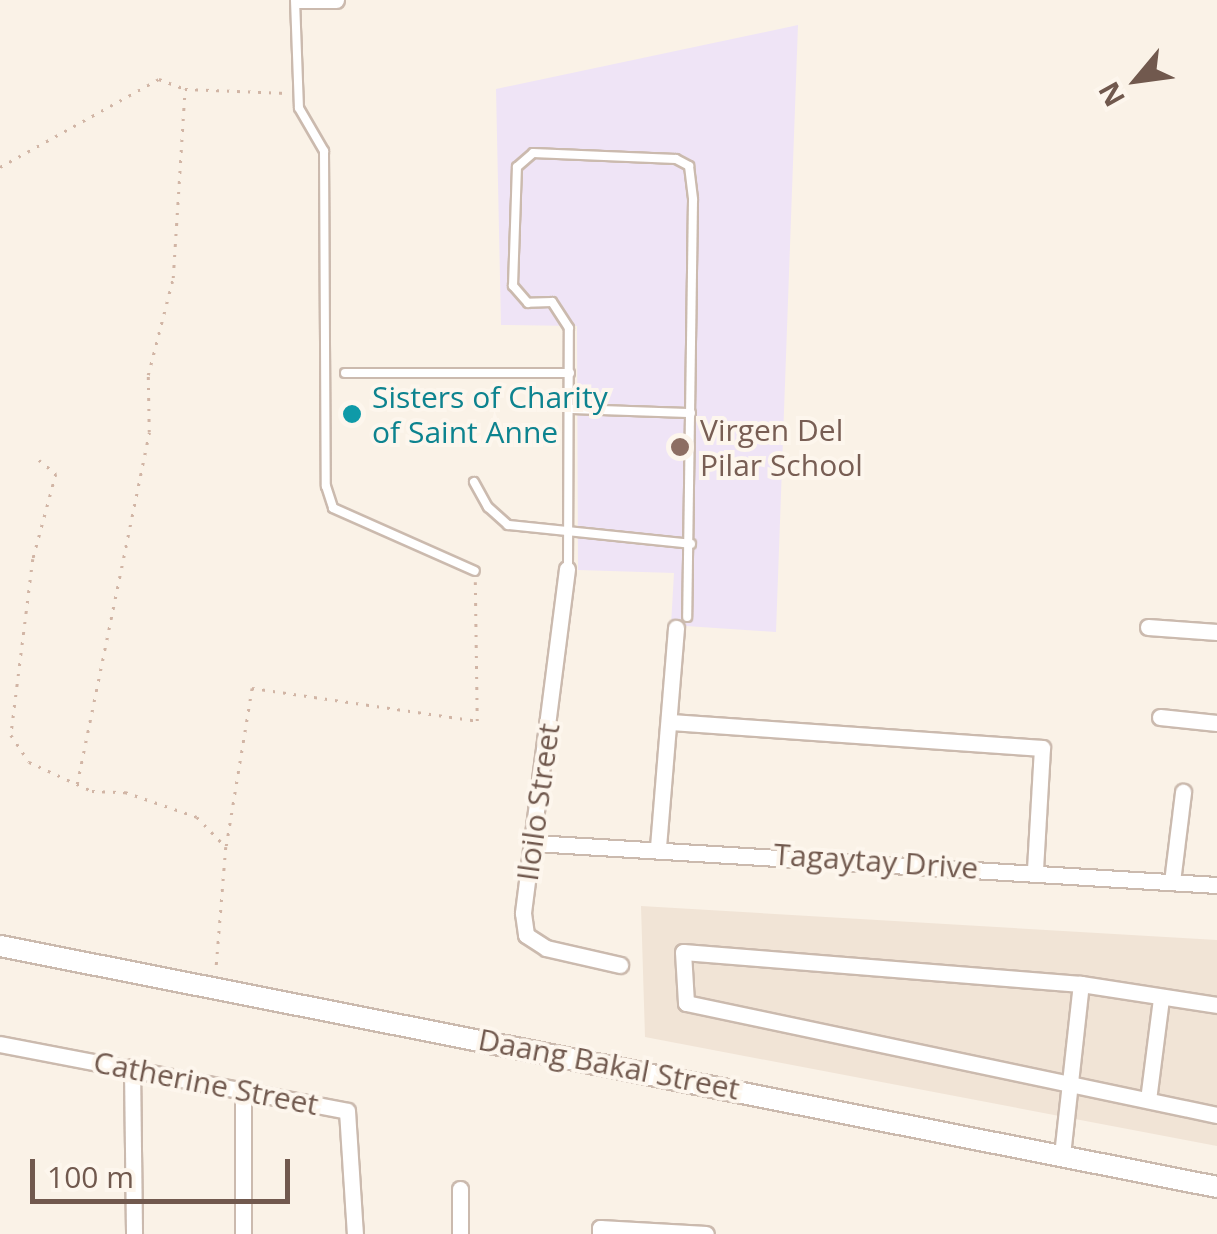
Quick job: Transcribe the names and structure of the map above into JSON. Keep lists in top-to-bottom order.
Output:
{
  "streets": {
    "street": [
      "Iloilo Street",
      "Tagaytay Drive",
      "Daang Bakal Street",
      "Catherine Street"
    ]
  },
  "crossings": [
    ["Iloilo Street", "Tagaytay Drive"]
  ],
  "places": ["Sisters of Charity of Saint Anne", "Virgen Del Pilar School"],
  "scale_bar": "100 m",
  "north": "bottom left"
}
